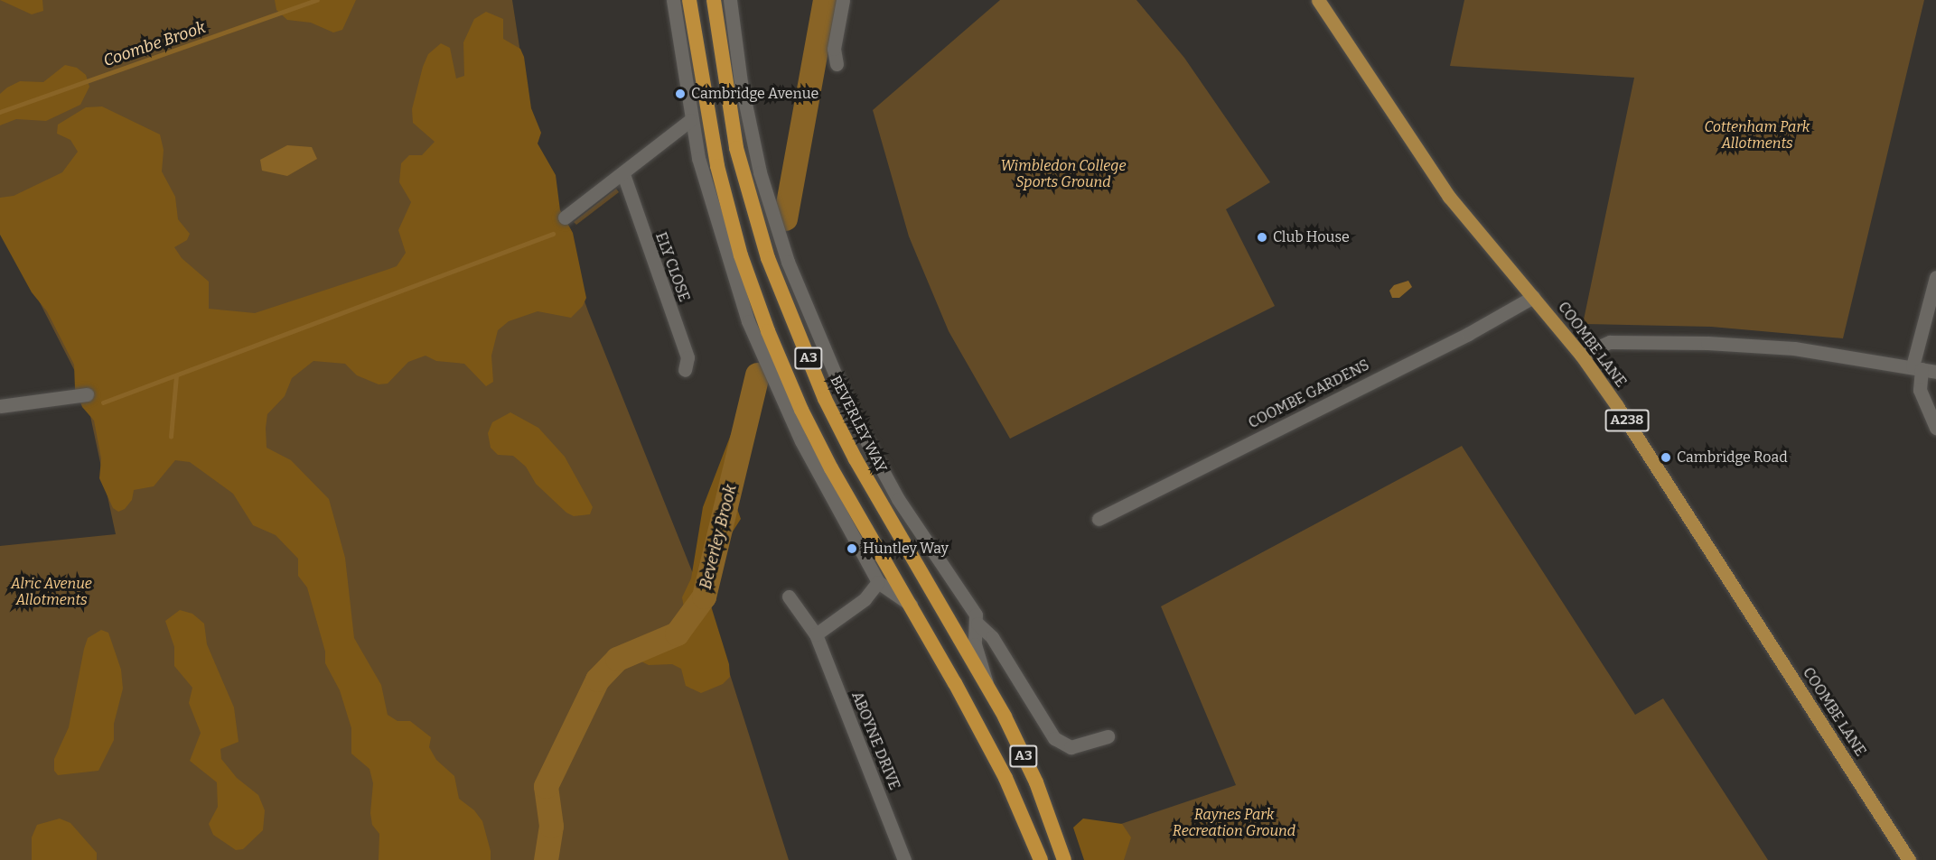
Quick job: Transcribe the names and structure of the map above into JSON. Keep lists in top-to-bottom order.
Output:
{
  "streets": {
    "highway": ["A3", "BEVERLEY WAY"],
    "main road": ["COOMBE LANE", "A238"],
    "street": ["ELY CLOSE", "COOMBE GARDENS", "ABOYNE DRIVE"]
  },
  "crossings": [
    ["COOMBE LANE", "COOMBE GARDENS"]
  ],
  "water": ["Coombe Brook", "Beverley Brook"],
  "parks": [
    "Cottenham Park Allotments",
    "Wimbledon College Sports Ground",
    "Alric Avenue Allotments",
    "Raynes Park Recreation Ground"
  ],
  "places": [
    "Cambridge Avenue",
    "Club House",
    "Cambridge Road",
    "Huntley Way"
  ]
}
